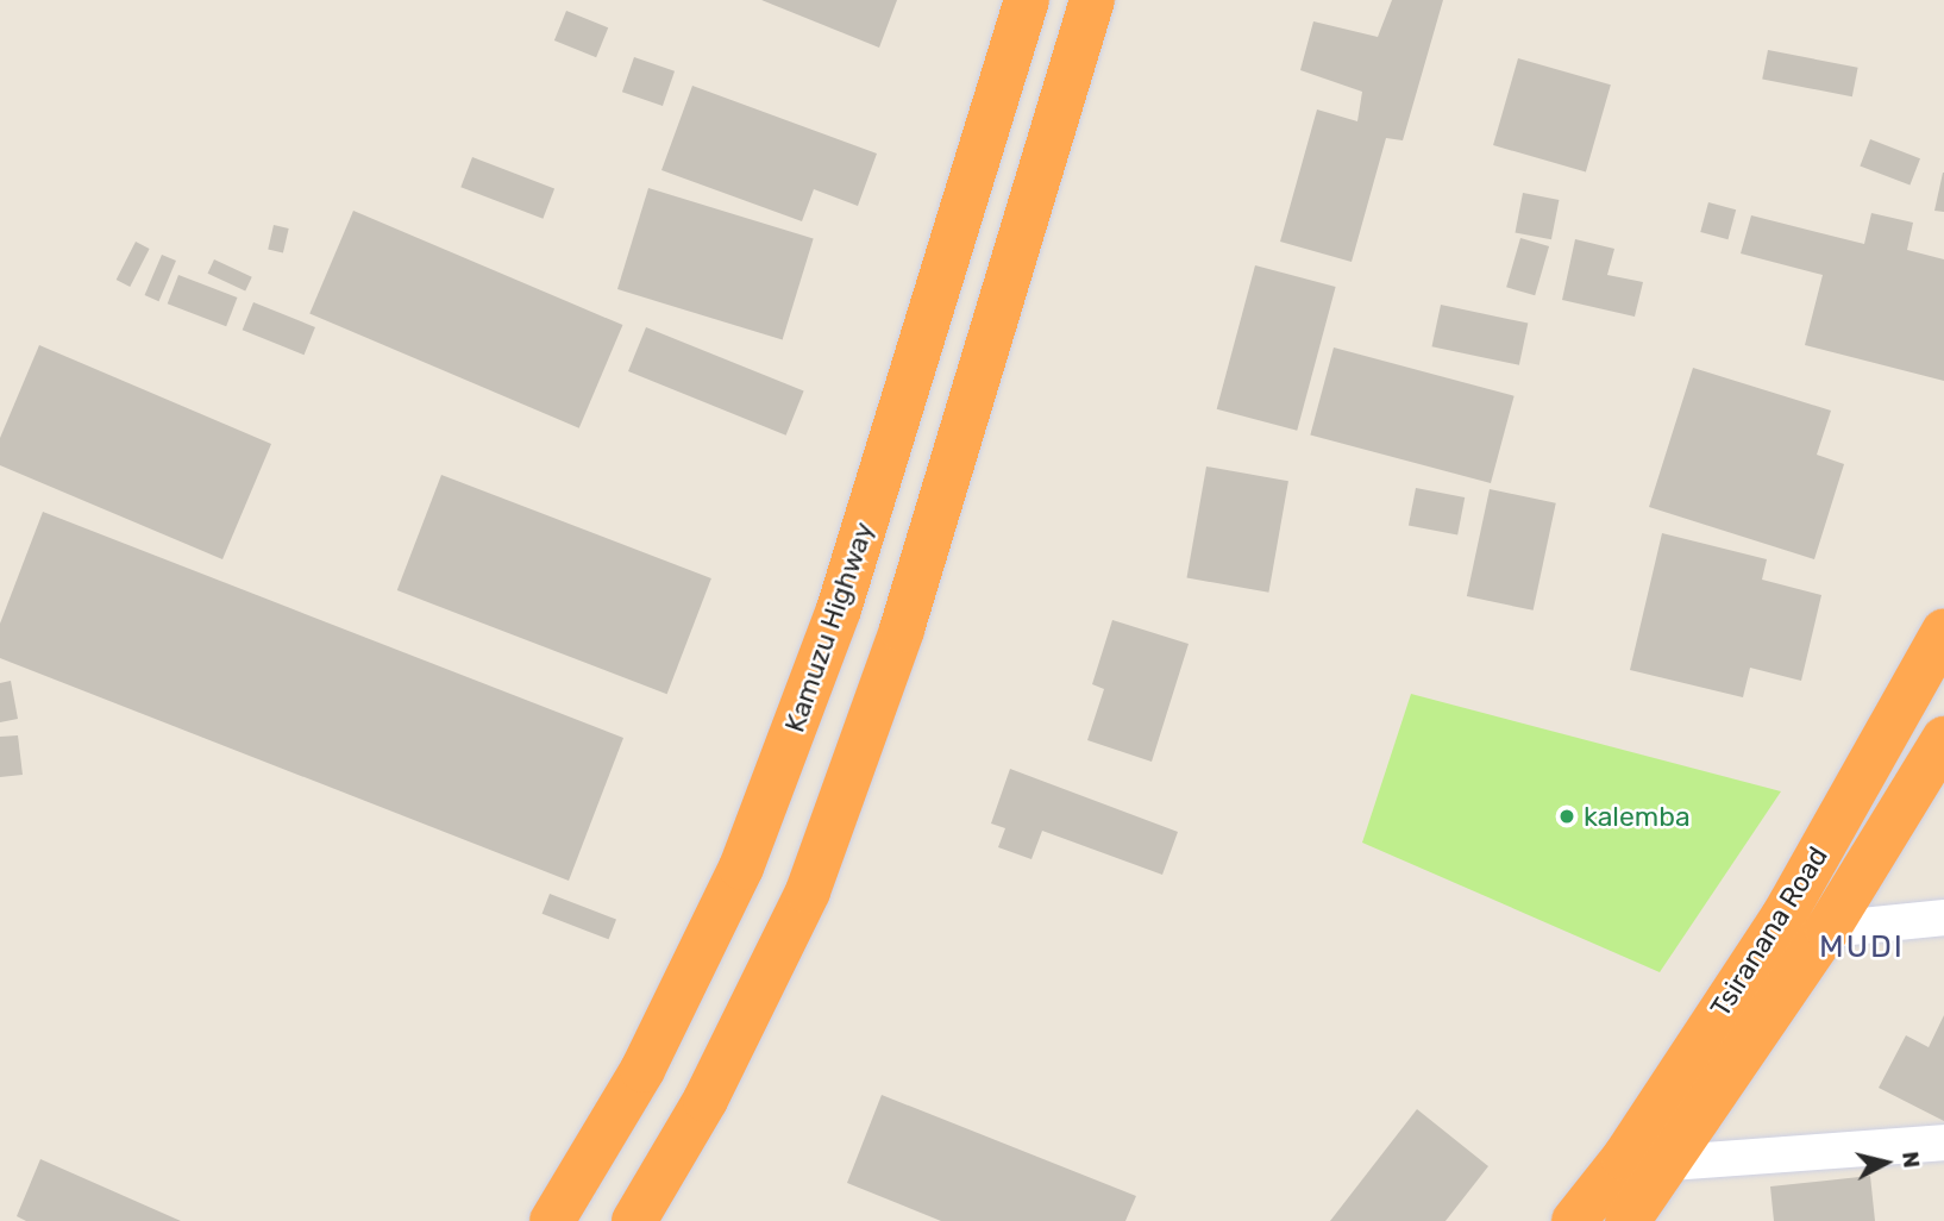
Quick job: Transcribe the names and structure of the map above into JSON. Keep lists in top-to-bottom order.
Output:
{
  "streets": {
    "highway": ["Kamuzu Highway", "Tsiranana Road"]
  },
  "districts": ["MUDI"],
  "places": ["kalemba"],
  "north": "right"
}
